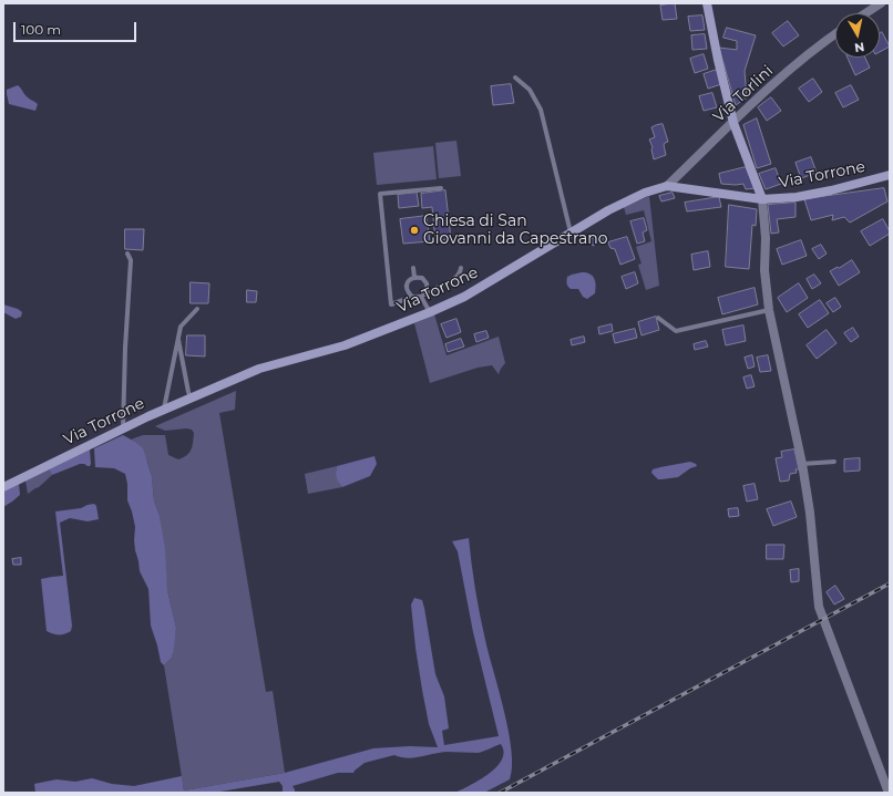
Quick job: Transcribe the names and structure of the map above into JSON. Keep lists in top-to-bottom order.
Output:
{
  "streets": {
    "main road": ["Via Torrone"],
    "street": ["Via Torlini"]
  },
  "crossings": [
    ["Via Torlini", "Via Torrone"]
  ],
  "places": ["Chiesa di San Giovanni da Capestrano"],
  "scale_bar": "100 m",
  "north": "bottom"
}
